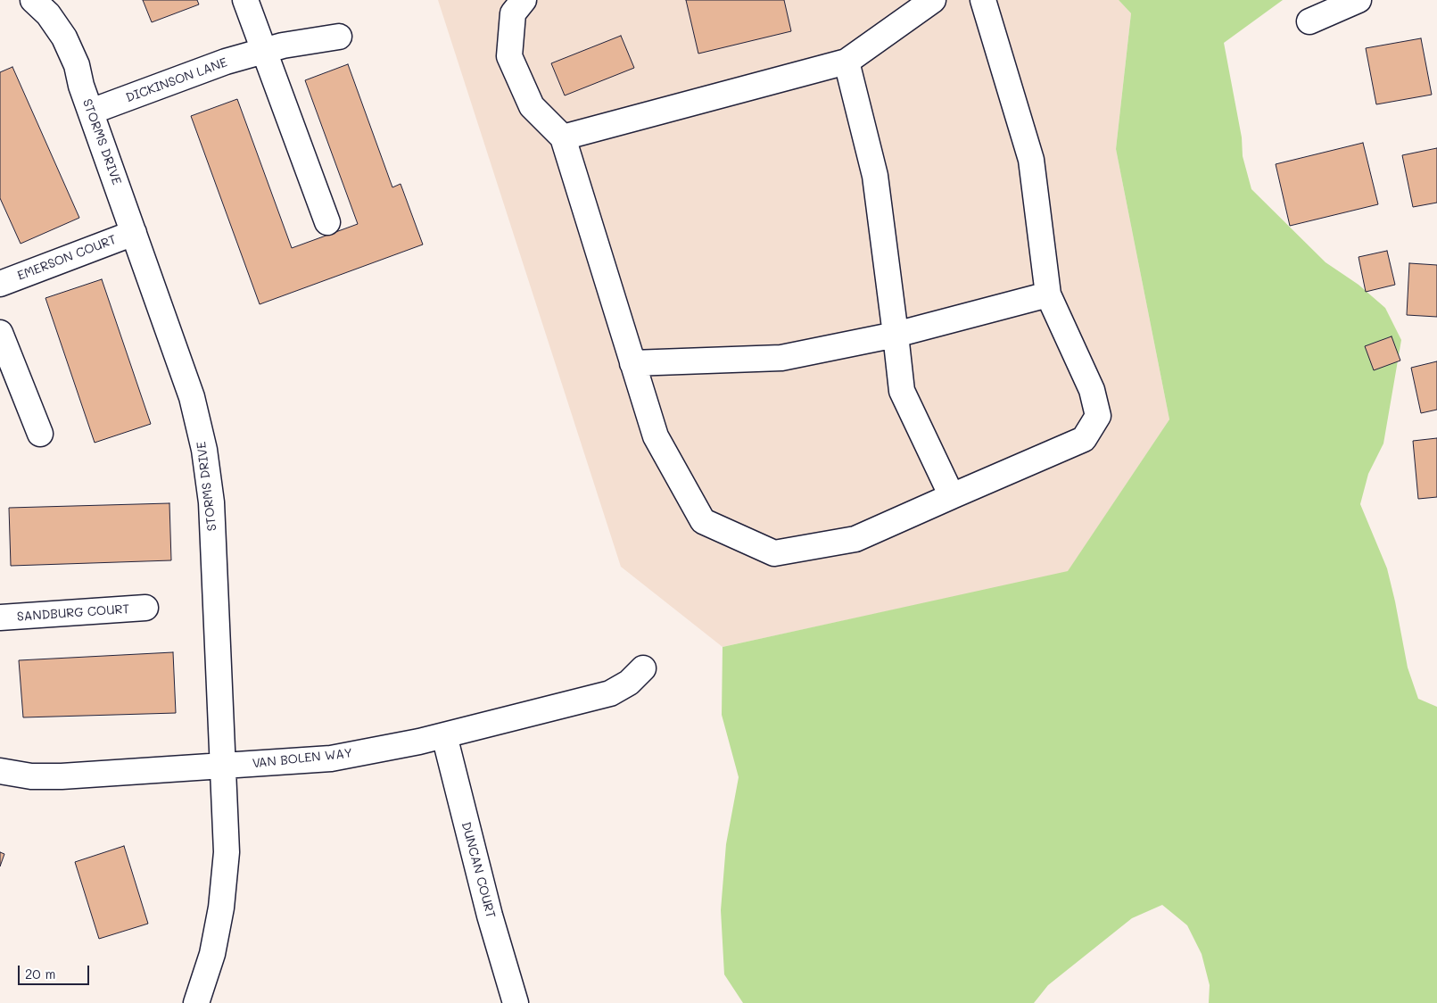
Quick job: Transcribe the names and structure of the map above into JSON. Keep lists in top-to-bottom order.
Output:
{
  "streets": {
    "street": [
      "DICKINSON LANE",
      "STORMS DRIVE",
      "EMERSON COURT",
      "SANDBURG COURT",
      "VAN BOLEN WAY",
      "DUNCAN COURT"
    ]
  },
  "crossings": [
    ["DICKINSON LANE", "STORMS DRIVE"],
    ["STORMS DRIVE", "EMERSON COURT"],
    ["STORMS DRIVE", "VAN BOLEN WAY"],
    ["VAN BOLEN WAY", "DUNCAN COURT"]
  ],
  "scale_bar": "20 m"
}
